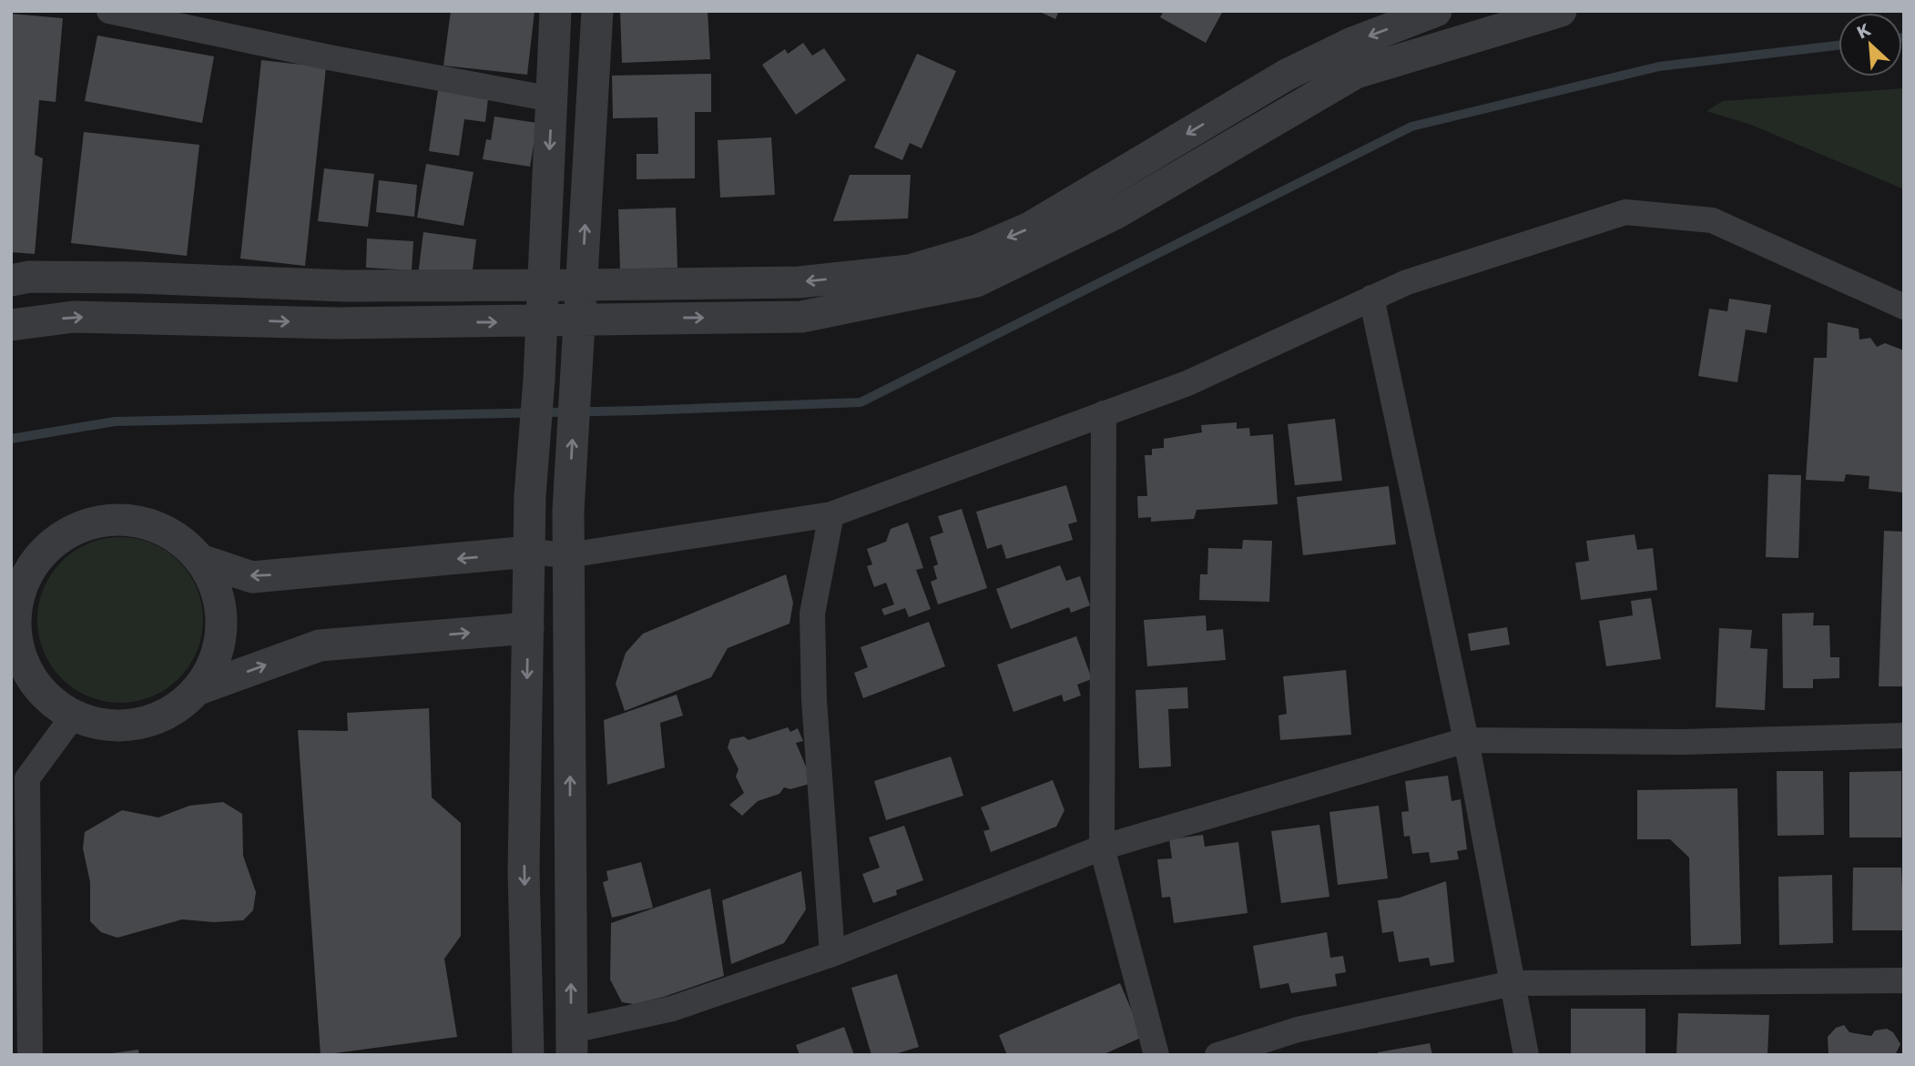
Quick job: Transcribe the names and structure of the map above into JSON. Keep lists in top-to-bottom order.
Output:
{
  "north": "top left"
}
